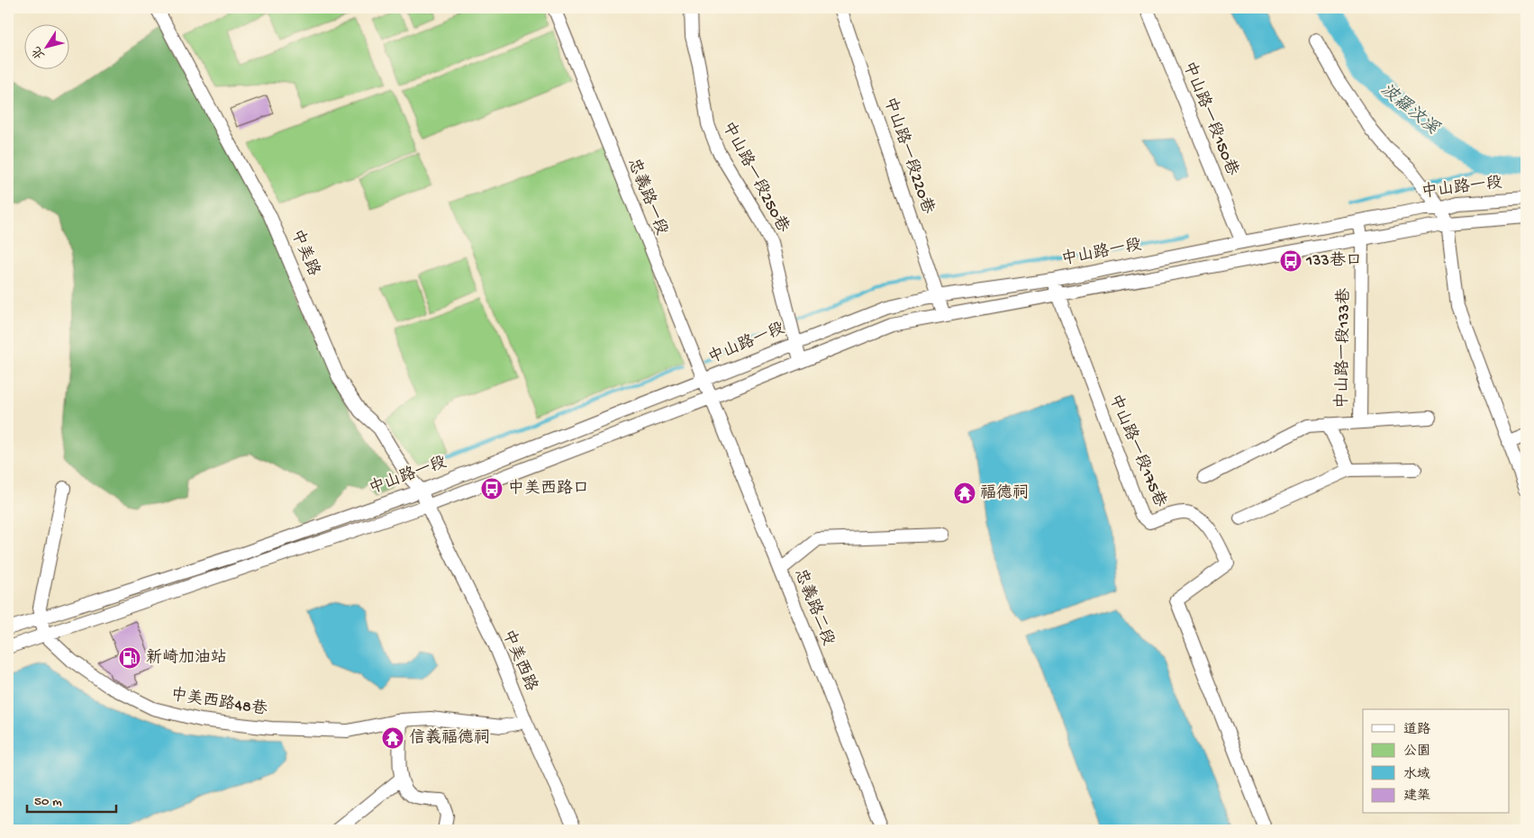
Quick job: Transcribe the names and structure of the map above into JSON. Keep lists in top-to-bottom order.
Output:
{
  "streets": {
    "street": [
      "中山路一段150巷",
      "中山路一段220巷",
      "中山路一段250巷",
      "中山路一段",
      "忠義路一段",
      "中美路",
      "中山路一段133巷",
      "中山路一段175巷",
      "忠義路二段",
      "中美西路",
      "中美西路48巷"
    ]
  },
  "crossings": [
    ["中山路一段150巷", "中山路一段"],
    ["中山路一段220巷", "中山路一段"],
    ["中山路一段250巷", "中山路一段"],
    ["中山路一段", "忠義路一段"],
    ["中山路一段", "中美路"],
    ["中山路一段", "中山路一段133巷"],
    ["中山路一段", "中山路一段175巷"],
    ["中山路一段", "忠義路二段"],
    ["中山路一段", "中美西路"],
    ["中山路一段", "中美西路48巷"],
    ["忠義路一段", "忠義路二段"],
    ["中美路", "中美西路"],
    ["中美西路", "中美西路48巷"]
  ],
  "water": ["波羅汶溪"],
  "places": {
    "bus stop": ["133巷口", "中美西路口"],
    "temple": ["福德祠", "信義福德祠"],
    "fuel station": ["新崎加油站"]
  },
  "legend": [
    "道路",
    "公園",
    "水域",
    "建築"
  ],
  "scale_bar": "50 m",
  "north": "bottom left"
}
